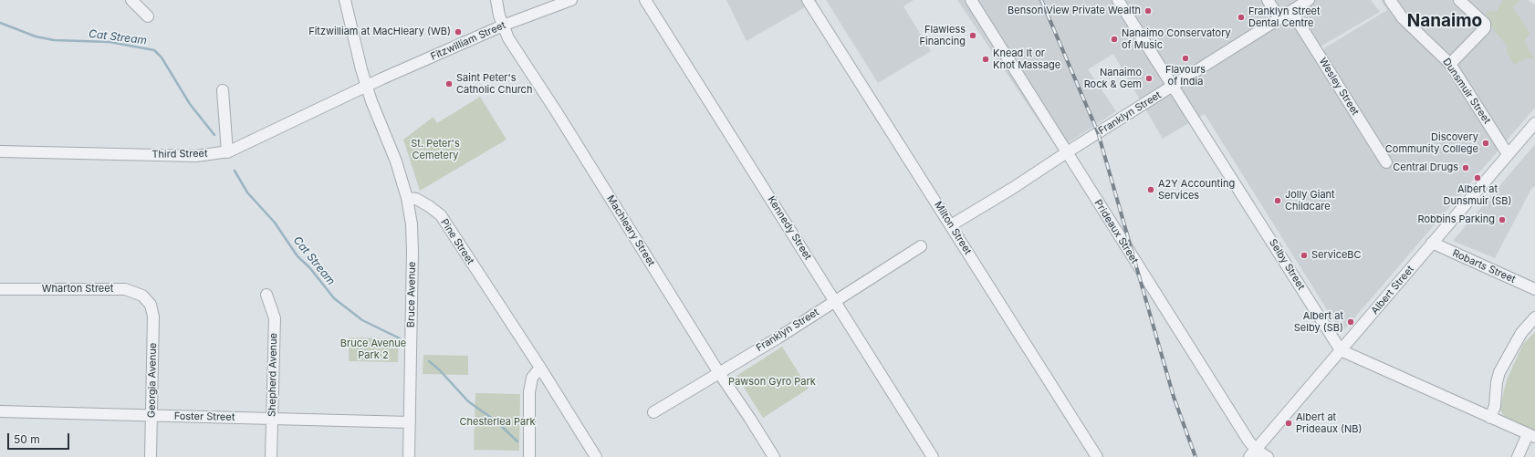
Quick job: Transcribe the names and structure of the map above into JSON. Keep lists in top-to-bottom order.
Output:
{
  "streets": {
    "street": [
      "Fitzwilliam Street",
      "Wesley Street",
      "Dunsmuir Street",
      "Franklyn Street",
      "Third Street",
      "Kennedy Street",
      "Milton Street",
      "Machleary Street",
      "Prideaux Street",
      "Pine Street",
      "Selby Street",
      "Robarts Street",
      "Wharton Street",
      "Albert Street",
      "Bruce Avenue",
      "Shepherd Avenue",
      "Georgia Avenue",
      "Foster Street"
    ]
  },
  "crossings": [
    ["Fitzwilliam Street", "Third Street"],
    ["Fitzwilliam Street", "Machleary Street"],
    ["Wesley Street", "Franklyn Street"],
    ["Dunsmuir Street", "Albert Street"],
    ["Franklyn Street", "Kennedy Street"],
    ["Franklyn Street", "Milton Street"],
    ["Franklyn Street", "Machleary Street"],
    ["Franklyn Street", "Prideaux Street"],
    ["Franklyn Street", "Selby Street"],
    ["Prideaux Street", "Albert Street"],
    ["Pine Street", "Bruce Avenue"],
    ["Selby Street", "Albert Street"],
    ["Robarts Street", "Albert Street"],
    ["Wharton Street", "Georgia Avenue"],
    ["Bruce Avenue", "Foster Street"],
    ["Shepherd Avenue", "Foster Street"],
    ["Georgia Avenue", "Foster Street"]
  ],
  "districts": ["Nanaimo"],
  "water": ["Cat Stream"],
  "parks": [
    "St. Peter's Cemetery",
    "Bruce Avenue Park 2",
    "Pawson Gyro Park",
    "Chesterlea Park"
  ],
  "places": [
    "Benson View Private Wealth",
    "Franklyn Street Dental Centre",
    "Fitzwilliam at MacHleary (WB)",
    "Flawless Financing",
    "Nanaimo Conservatory of Music",
    "Flavours of India",
    "Knead It or Knot Massage",
    "Nanaimo Rock & Gem",
    "Saint Peter's Catholic Church",
    "Discovery Community College",
    "Central Drugs",
    "Albert at Dunsmuir (SB)",
    "A2Y Accounting Services",
    "Jolly Giant Childcare",
    "Robbins Parking",
    "ServiceBC",
    "Albert at Selby (SB)",
    "Albert at Prideaux (NB)"
  ],
  "scale_bar": "50 m"
}
